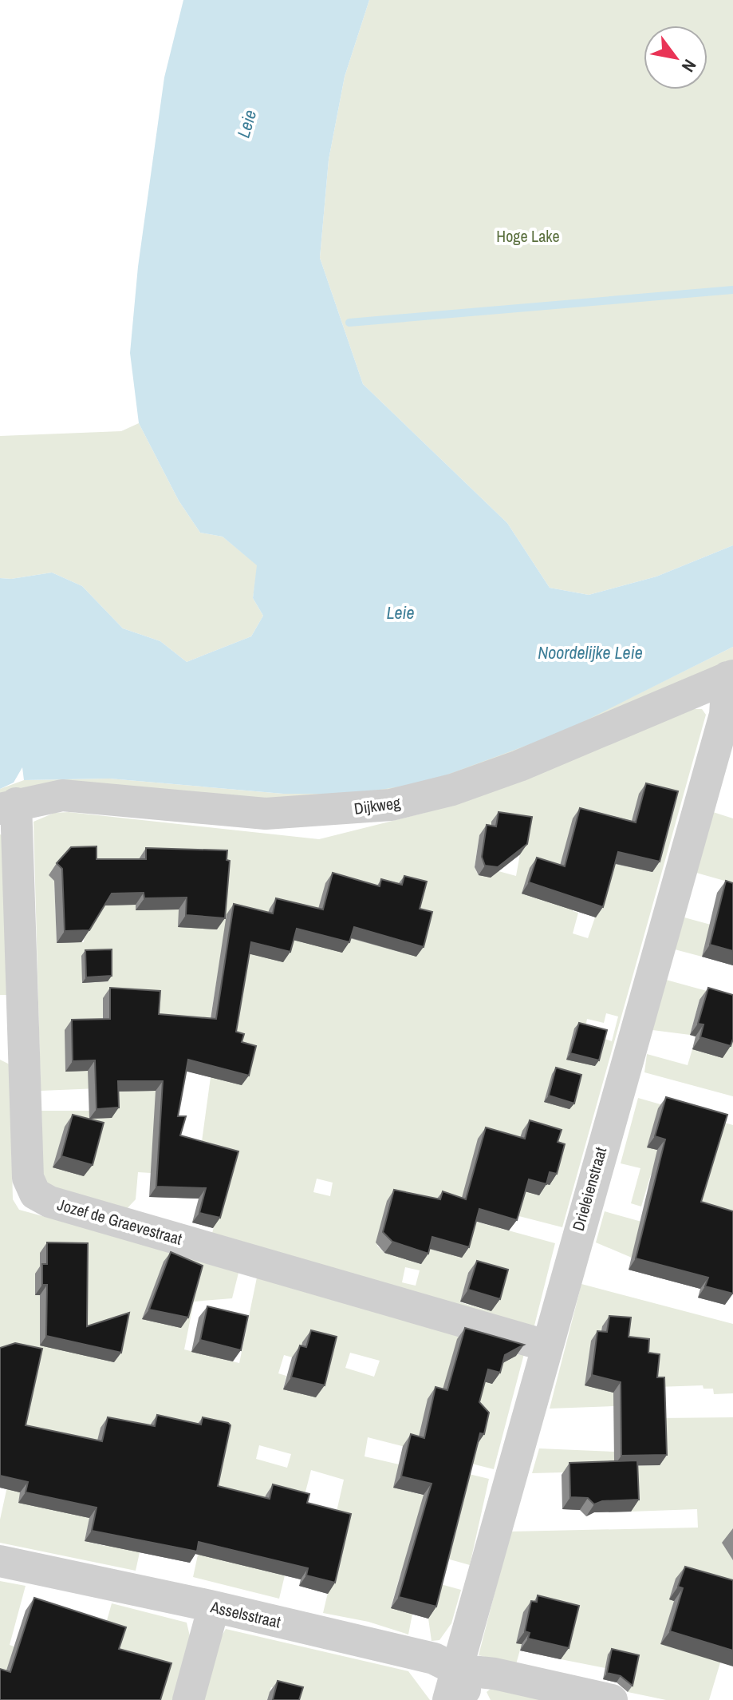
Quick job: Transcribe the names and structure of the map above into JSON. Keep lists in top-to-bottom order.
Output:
{
  "streets": {
    "street": [
      "Dijkweg",
      "Drieleienstraat",
      "Jozef de Graevestraat",
      "Asselsstraat"
    ]
  },
  "crossings": [
    ["Dijkweg", "Drieleienstraat"],
    ["Dijkweg", "Jozef de Graevestraat"],
    ["Drieleienstraat", "Jozef de Graevestraat"],
    ["Drieleienstraat", "Asselsstraat"]
  ],
  "water": ["Leie", "Noordelijke Leie"],
  "parks": ["Hoge Lake"],
  "north": "bottom right"
}
